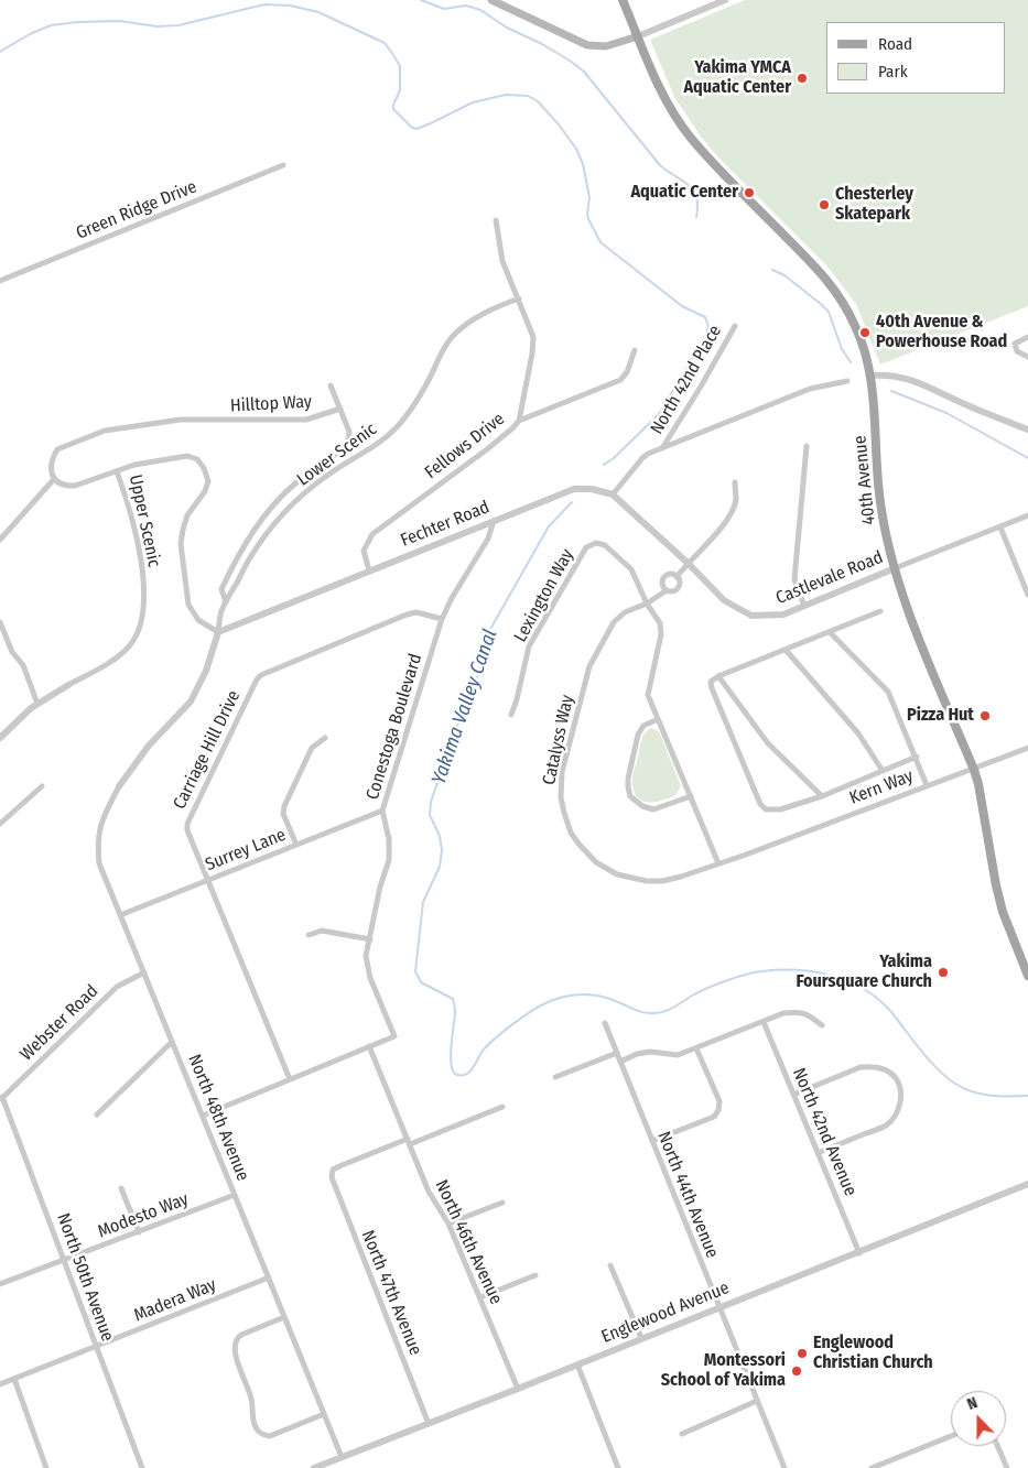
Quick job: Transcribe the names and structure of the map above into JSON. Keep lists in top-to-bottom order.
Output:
{
  "streets": {
    "main road": ["40th Avenue"],
    "street": [
      "Green Ridge Drive",
      "North 42nd Place",
      "Hilltop Way",
      "Fellows Drive",
      "Lower Scenic",
      "Upper Scenic",
      "Fechter Road",
      "Castlevale Road",
      "Lexington Way",
      "Conestoga Boulevard",
      "Catalyss Way",
      "Carriage Hill Drive",
      "Kern Way",
      "Surrey Lane",
      "Webster Road",
      "North 48th Avenue",
      "North 42nd Avenue",
      "North 44th Avenue",
      "Modesto Way",
      "North 46th Avenue",
      "North 50th Avenue",
      "North 47th Avenue",
      "Madera Way",
      "Englewood Avenue"
    ]
  },
  "crossings": [
    ["Fellows Drive", "Lower Scenic"],
    ["Fellows Drive", "Fechter Road"],
    ["Lower Scenic", "Upper Scenic"],
    ["Lower Scenic", "Fechter Road"],
    ["40th Avenue", "Castlevale Road"],
    ["40th Avenue", "Kern Way"],
    ["Upper Scenic", "Fechter Road"],
    ["Fechter Road", "Castlevale Road"],
    ["Fechter Road", "Conestoga Boulevard"],
    ["Castlevale Road", "Catalyss Way"],
    ["Lexington Way", "Catalyss Way"],
    ["Conestoga Boulevard", "Carriage Hill Drive"],
    ["Conestoga Boulevard", "Surrey Lane"],
    ["Conestoga Boulevard", "North 48th Avenue"],
    ["Catalyss Way", "Kern Way"],
    ["Carriage Hill Drive", "Surrey Lane"],
    ["Surrey Lane", "North 48th Avenue"],
    ["Webster Road", "North 48th Avenue"],
    ["Webster Road", "North 50th Avenue"],
    ["North 48th Avenue", "Modesto Way"],
    ["North 48th Avenue", "Madera Way"],
    ["North 48th Avenue", "Englewood Avenue"],
    ["North 42nd Avenue", "Englewood Avenue"],
    ["North 44th Avenue", "Englewood Avenue"],
    ["Modesto Way", "North 50th Avenue"],
    ["North 46th Avenue", "North 47th Avenue"],
    ["North 46th Avenue", "Englewood Avenue"],
    ["North 50th Avenue", "Madera Way"],
    ["North 47th Avenue", "Englewood Avenue"]
  ],
  "water": ["Yakima Valley Canal"],
  "places": [
    "Yakima YMCA Aquatic Center",
    "Aquatic Center",
    "Chesterley Skatepark",
    "40th Avenue & Powerhouse Road",
    "Pizza Hut",
    "Yakima Foursquare Church",
    "Englewood Christian Church",
    "Montessori School of Yakima"
  ],
  "legend": ["Road", "Park"],
  "north": "top"
}
